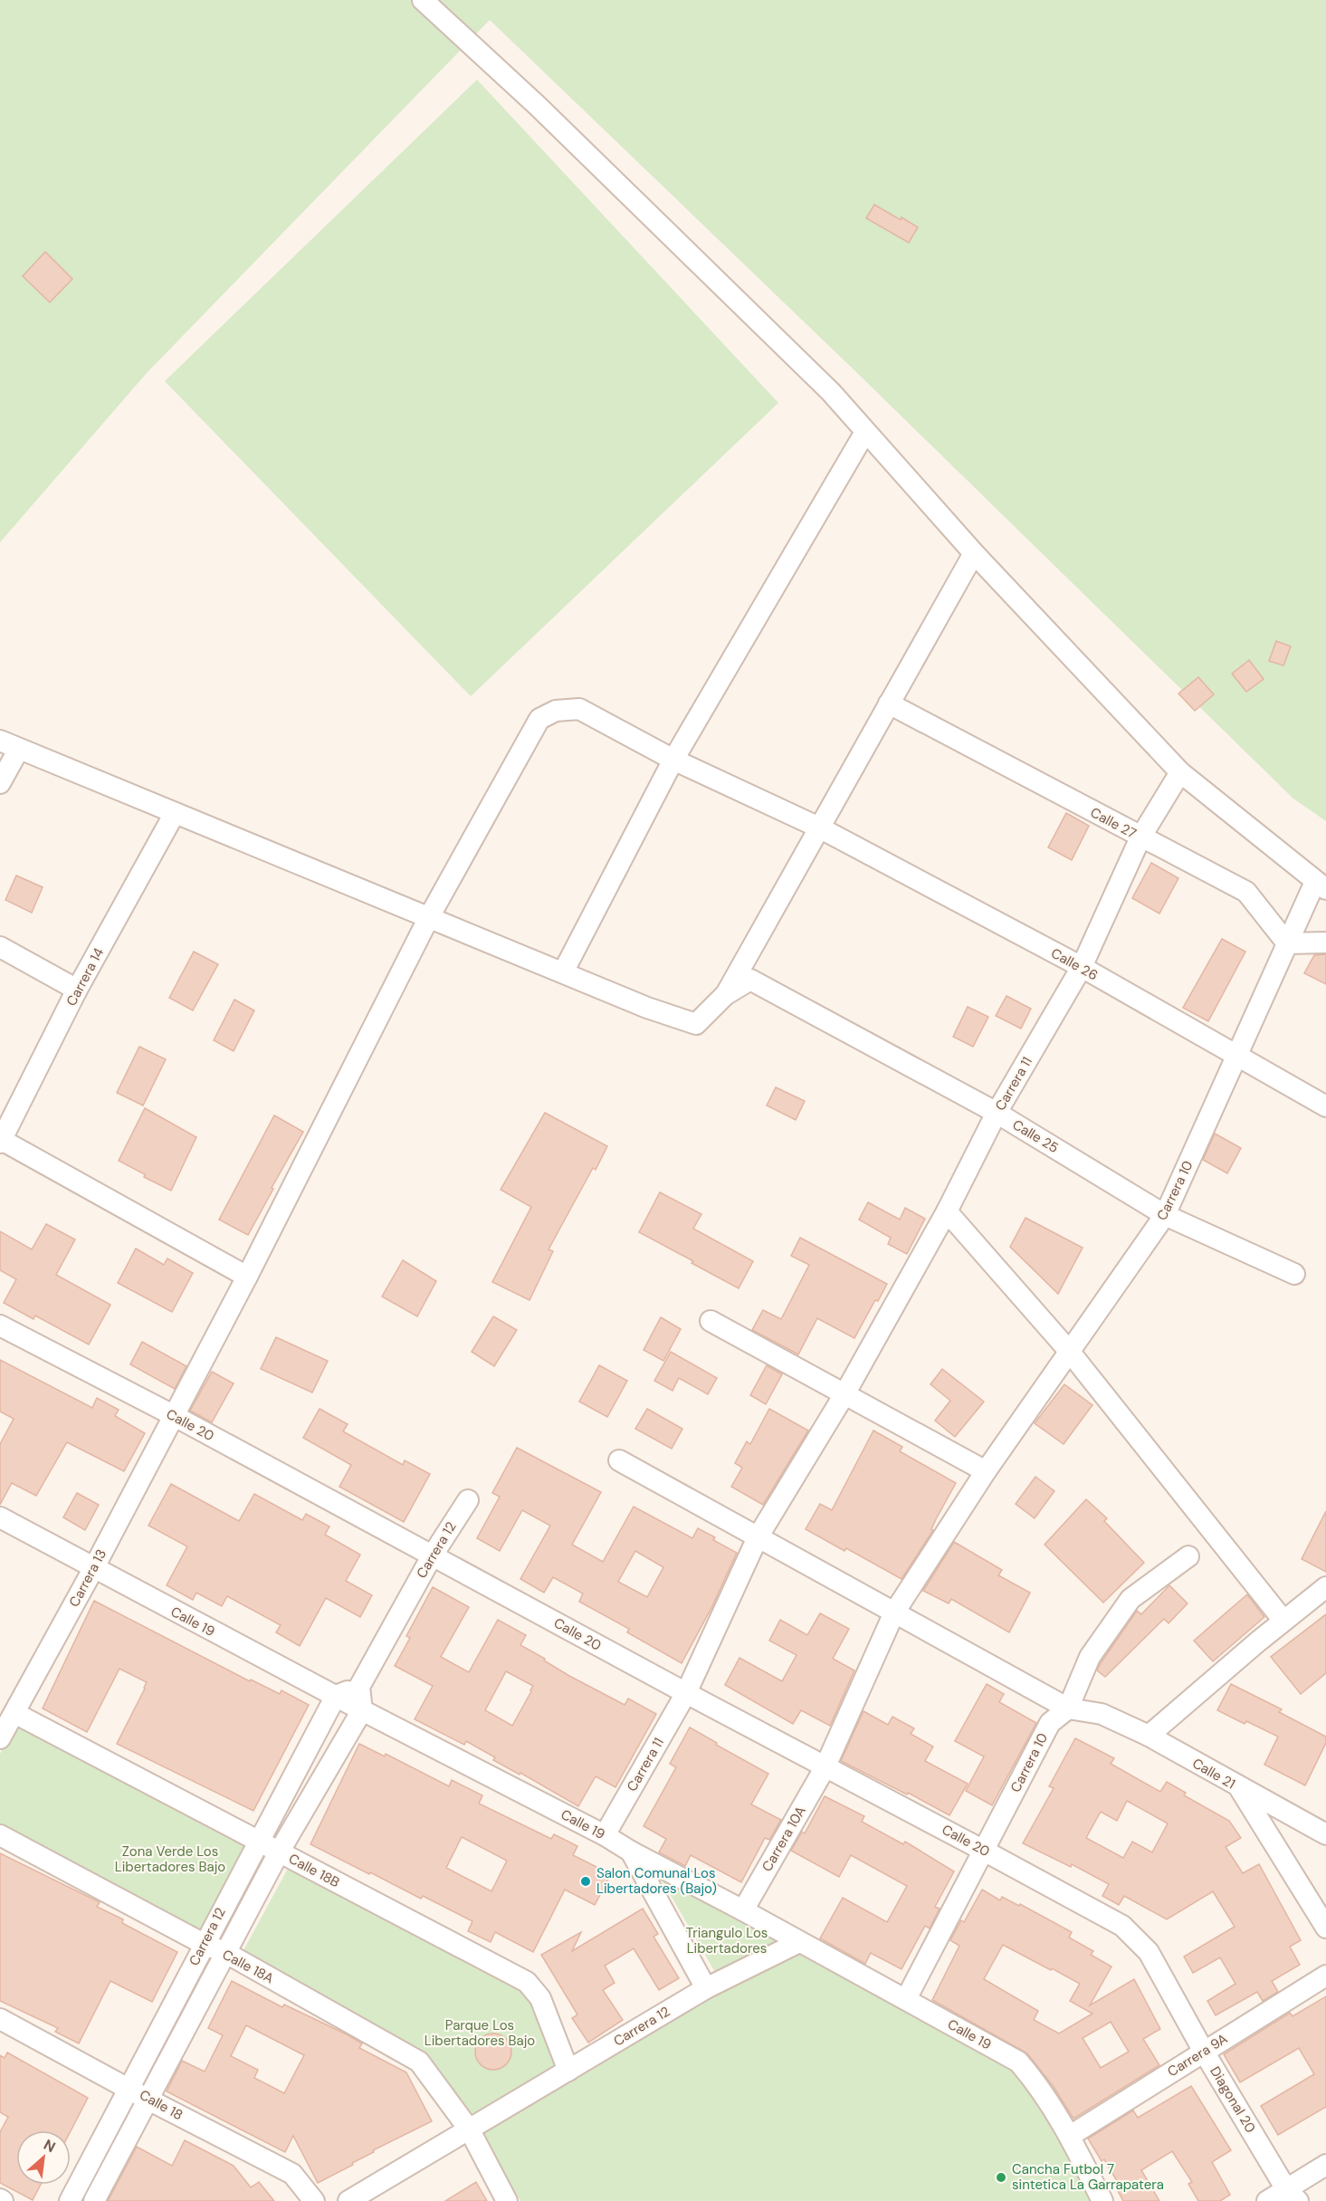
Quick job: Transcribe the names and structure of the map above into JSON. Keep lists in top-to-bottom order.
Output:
{
  "streets": {
    "street": [
      "Calle 27",
      "Calle 26",
      "Carrera 14",
      "Carrera 11",
      "Calle 25",
      "Carrera 10",
      "Calle 20",
      "Carrera 12",
      "Carrera 13",
      "Calle 19",
      "Calle 21",
      "Carrera 10A",
      "Calle 18B",
      "Calle 18A",
      "Carrera 9A",
      "Diagonal 20",
      "Calle 18"
    ]
  },
  "crossings": [
    ["Calle 27", "Carrera 11"],
    ["Calle 27", "Carrera 10"],
    ["Calle 26", "Carrera 11"],
    ["Calle 26", "Carrera 10"],
    ["Calle 26", "Carrera 13"],
    ["Carrera 11", "Calle 25"],
    ["Carrera 11", "Calle 20"],
    ["Carrera 11", "Calle 19"],
    ["Carrera 11", "Calle 21"],
    ["Calle 25", "Carrera 10"],
    ["Carrera 10", "Calle 20"],
    ["Carrera 10", "Calle 19"],
    ["Carrera 10", "Calle 21"],
    ["Carrera 10", "Carrera 10A"],
    ["Calle 20", "Carrera 12"],
    ["Calle 20", "Carrera 13"],
    ["Calle 20", "Carrera 10A"],
    ["Calle 20", "Diagonal 20"],
    ["Carrera 12", "Calle 19"],
    ["Carrera 12", "Calle 18B"],
    ["Carrera 12", "Calle 18A"],
    ["Carrera 12", "Calle 18"],
    ["Carrera 13", "Calle 19"],
    ["Carrera 13", "Calle 18B"],
    ["Calle 19", "Carrera 10A"],
    ["Calle 19", "Carrera 9A"],
    ["Calle 21", "Carrera 10A"],
    ["Carrera 9A", "Diagonal 20"]
  ],
  "parks": ["Zona Verde Los Libertadores Bajo", "Triangulo Los Libertadores", "Parque Los Libertadores Bajo"],
  "places": ["Salon Comunal Los Libertadores (Bajo)", "Cancha Futbol 7 sintetica La Garrapatera"],
  "north": "top right"
}
